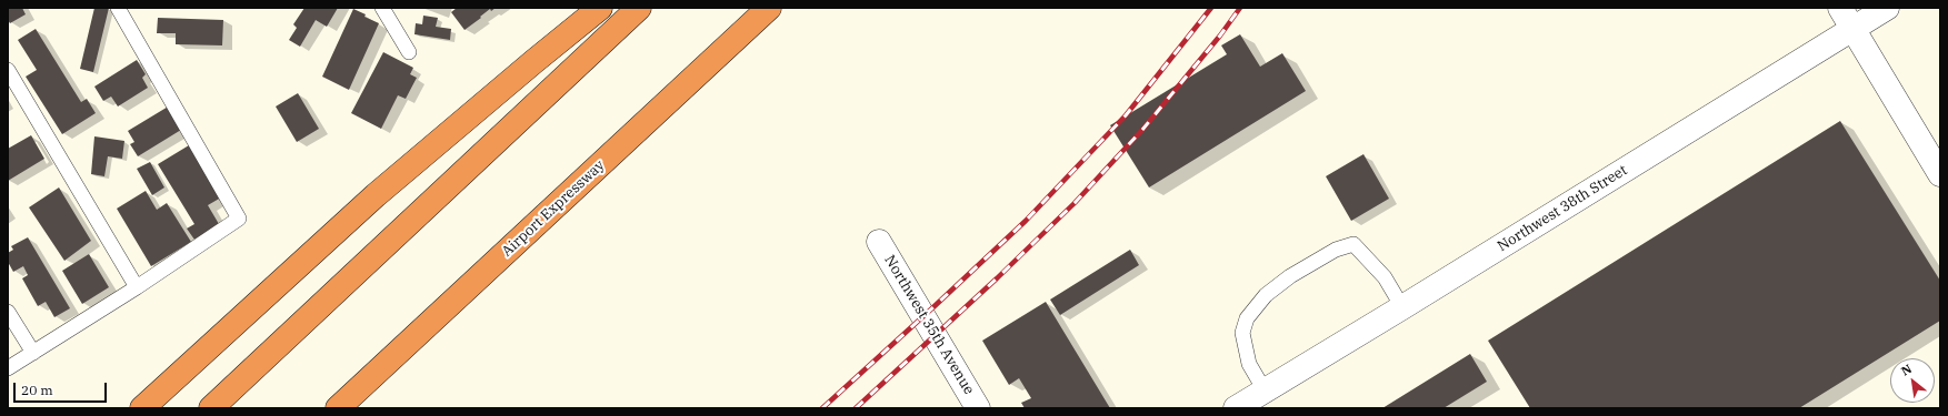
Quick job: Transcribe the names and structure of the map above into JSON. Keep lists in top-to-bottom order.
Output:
{
  "streets": {
    "highway": ["Airport Expressway"],
    "street": ["Northwest 38th Street", "Northwest 35th Avenue"]
  },
  "scale_bar": "20 m",
  "north": "top left"
}
